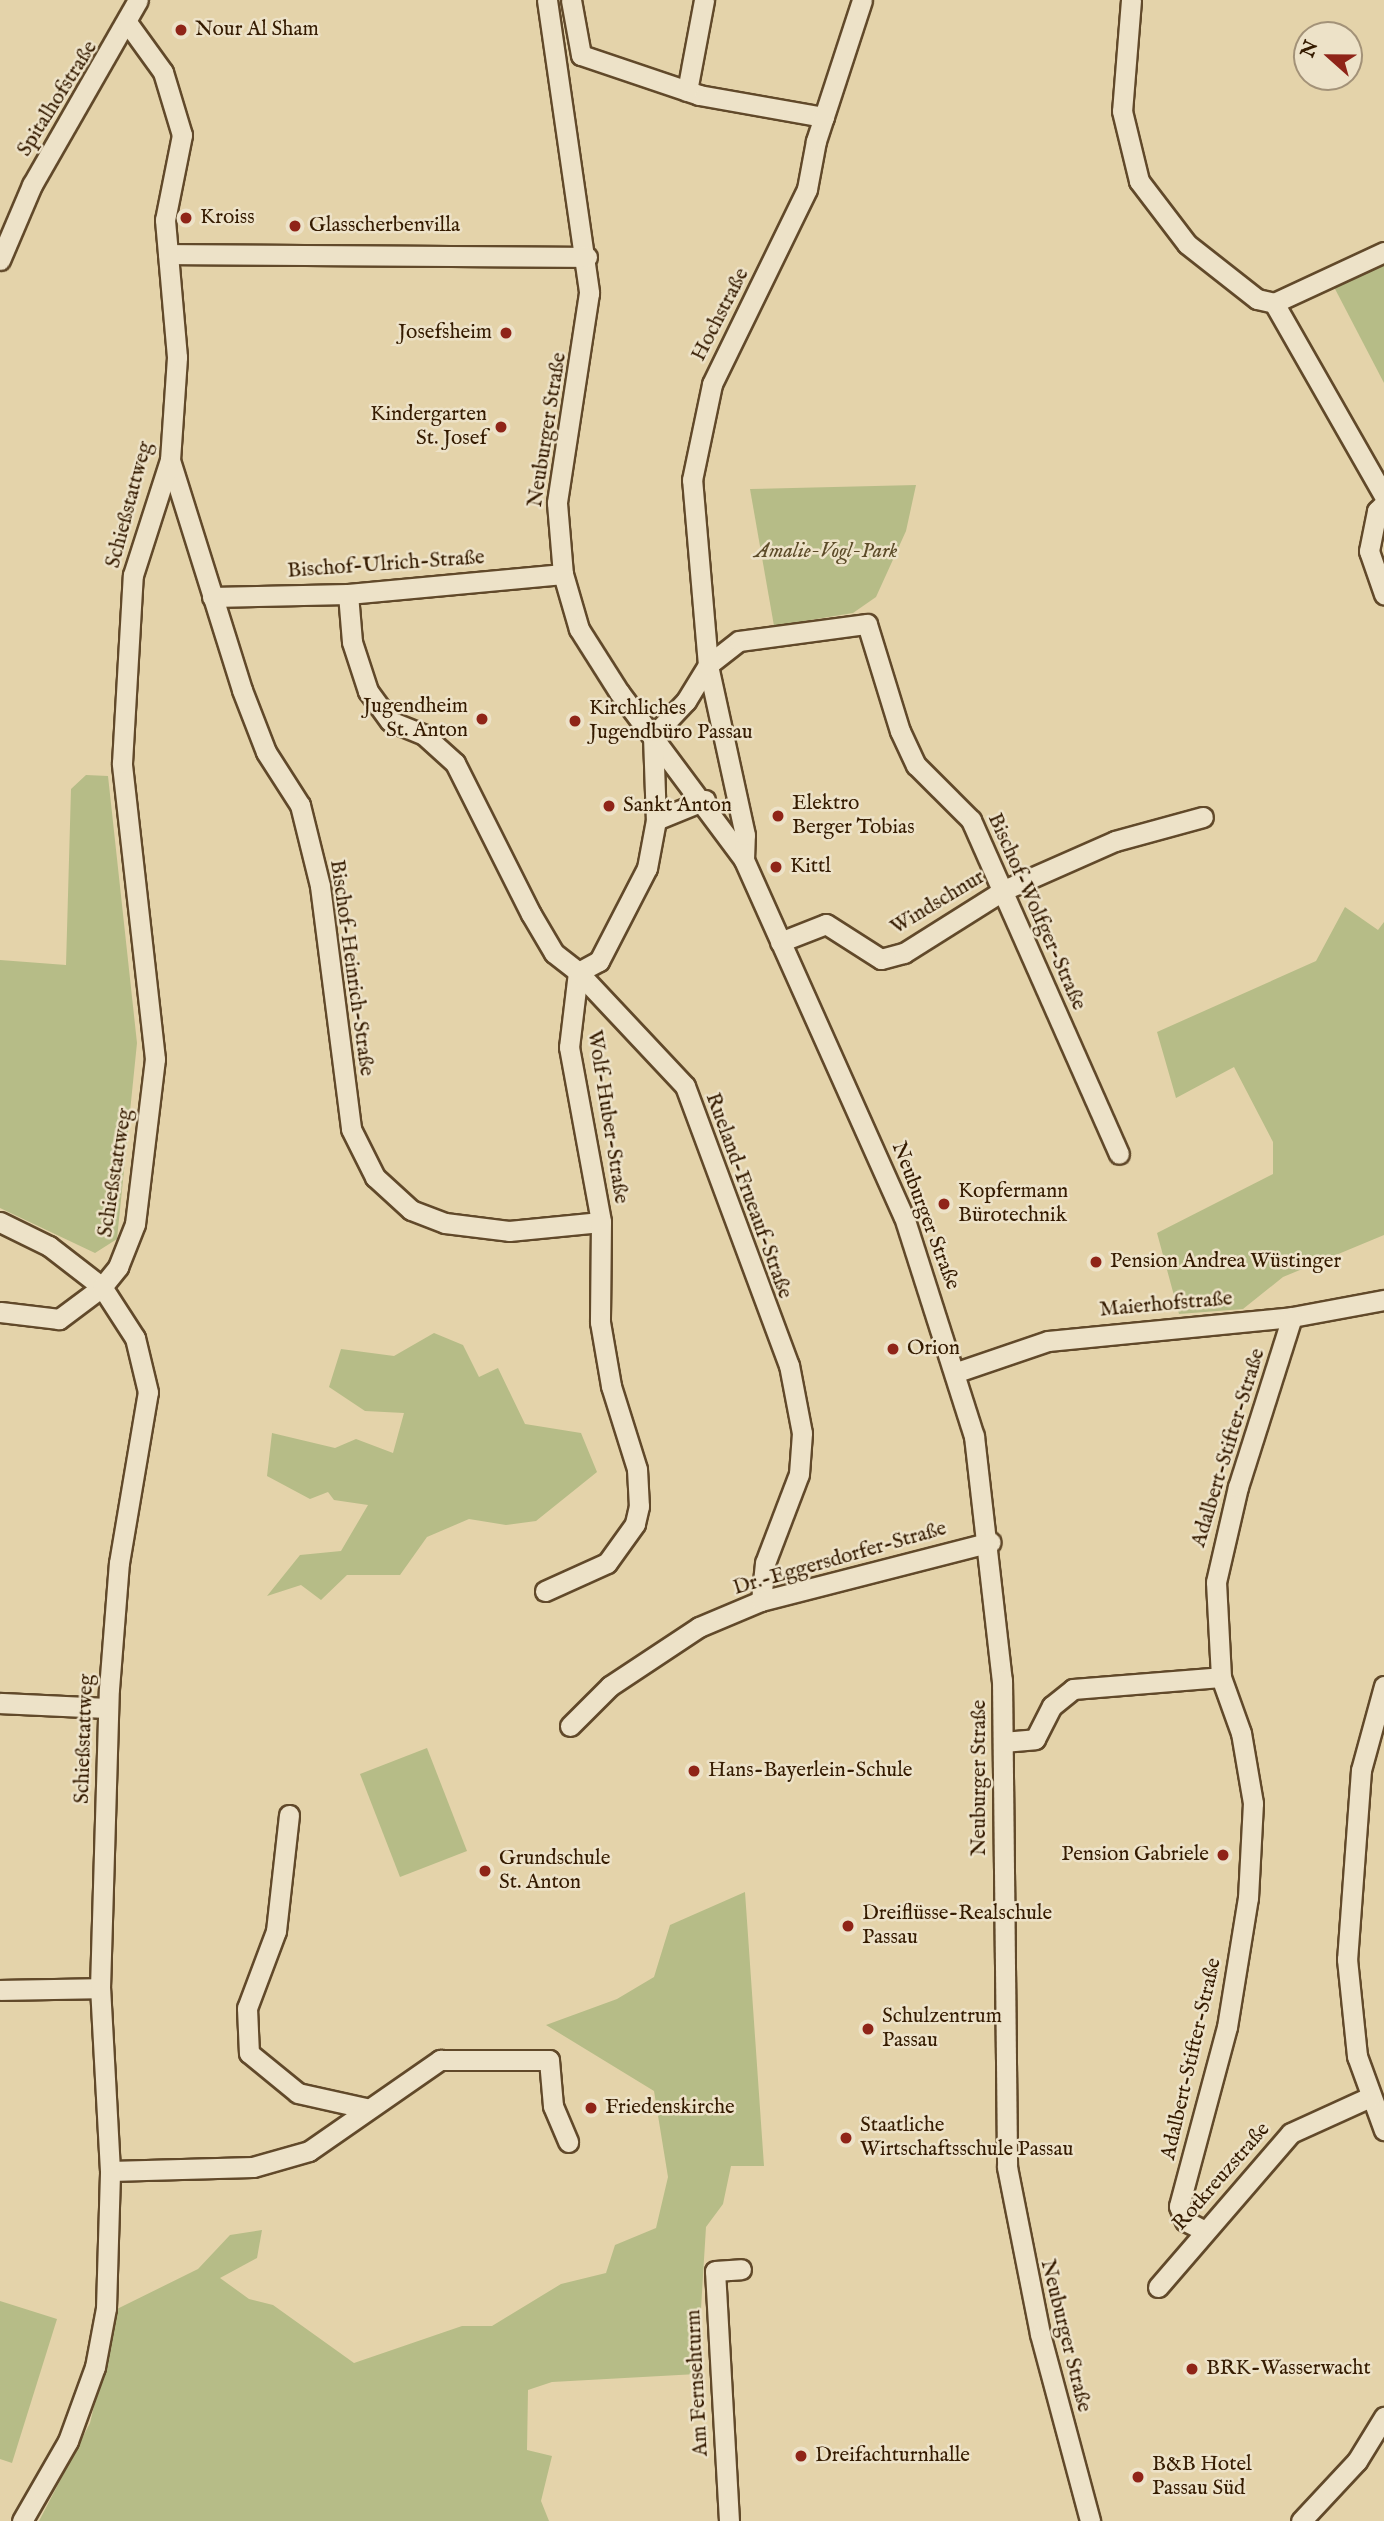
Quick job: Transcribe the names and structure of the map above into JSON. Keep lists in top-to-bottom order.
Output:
{
  "streets": {
    "street": [
      "Spitalhofstraße",
      "Hochstraße",
      "Neuburger Straße",
      "Schießstattweg",
      "Bischof-Ulrich-Straße",
      "Windschnur",
      "Bischof-Wolfger-Straße",
      "Bischof-Heinrich-Straße",
      "Wolf-Huber-Straße",
      "Rueland-Frueauf-Straße",
      "Maierhofstraße",
      "Adalbert-Stifter-Straße",
      "Dr.-Eggersdorfer-Straße",
      "Rotkreuzstraße",
      "Am Fernsehturm"
    ]
  },
  "crossings": [
    ["Spitalhofstraße", "Schießstattweg"],
    ["Hochstraße", "Neuburger Straße"],
    ["Hochstraße", "Bischof-Wolfger-Straße"],
    ["Neuburger Straße", "Bischof-Ulrich-Straße"],
    ["Neuburger Straße", "Windschnur"],
    ["Neuburger Straße", "Maierhofstraße"],
    ["Neuburger Straße", "Dr.-Eggersdorfer-Straße"],
    ["Schießstattweg", "Bischof-Heinrich-Straße"],
    ["Bischof-Ulrich-Straße", "Bischof-Heinrich-Straße"],
    ["Windschnur", "Bischof-Wolfger-Straße"],
    ["Bischof-Heinrich-Straße", "Wolf-Huber-Straße"],
    ["Wolf-Huber-Straße", "Rueland-Frueauf-Straße"],
    ["Rueland-Frueauf-Straße", "Dr.-Eggersdorfer-Straße"],
    ["Maierhofstraße", "Adalbert-Stifter-Straße"],
    ["Adalbert-Stifter-Straße", "Rotkreuzstraße"]
  ],
  "parks": ["Amalie-Vogl-Park"],
  "places": [
    "Nour Al Sham",
    "Kroiss",
    "Glasscherbenvilla",
    "Josefsheim",
    "Kindergarten St. Josef",
    "Jugendheim St. Anton",
    "Kirchliches Jugendbüro Passau",
    "Sankt Anton",
    "Elektro Berger Tobias",
    "Kittl",
    "Kopfermann Bürotechnik",
    "Pension Andrea Wüstinger",
    "Orion",
    "Hans-Bayerlein-Schule",
    "Pension Gabriele",
    "Grundschule St. Anton",
    "Dreiflüsse-Realschule Passau",
    "Schulzentrum Passau",
    "Friedenskirche",
    "Staatliche Wirtschaftsschule Passau",
    "BRK-Wasserwacht",
    "Dreifachturnhalle",
    "B&B Hotel Passau Süd"
  ],
  "north": "left"
}
